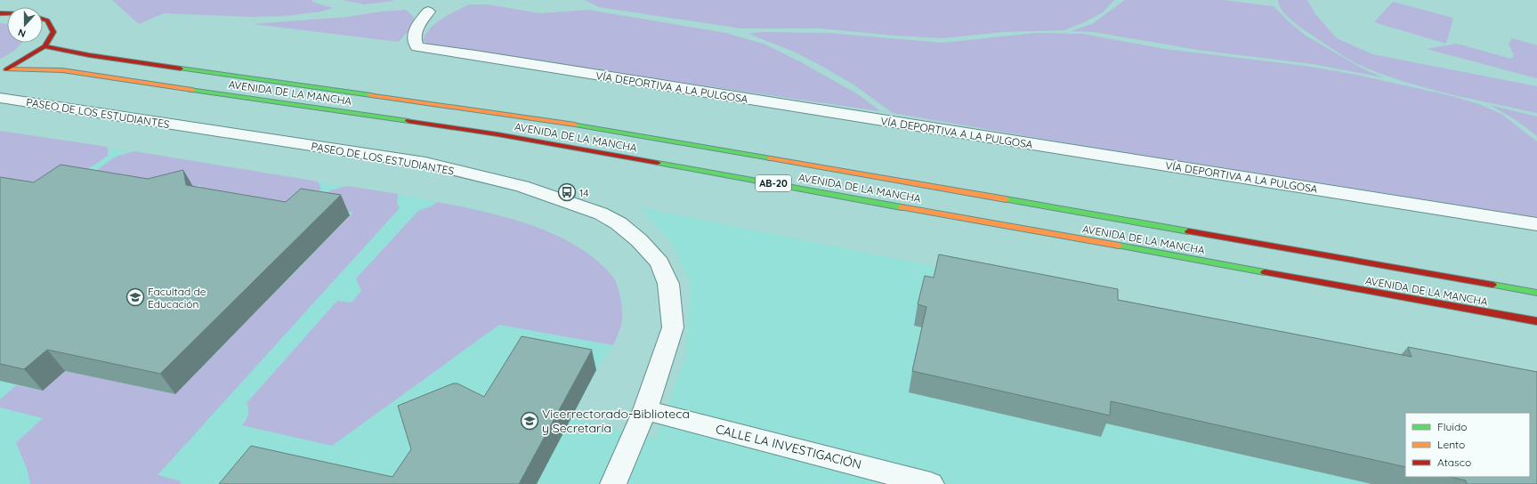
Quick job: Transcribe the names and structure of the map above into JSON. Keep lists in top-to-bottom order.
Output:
{
  "streets": {
    "main road": ["AVENIDA DE LA MANCHA", "AB-20"],
    "street": ["VÍA DEPORTIVA A LA PULGOSA", "PASEO DE LOS ESTUDIANTES", "CALLE LA INVESTIGACIÓN"]
  },
  "crossings": [
    ["PASEO DE LOS ESTUDIANTES", "CALLE LA INVESTIGACIÓN"]
  ],
  "places": {
    "bus stop": ["14"],
    "school or university": ["Facultad de Educación", "Vicerrectorado-Biblioteca y Secretaría"]
  },
  "legend": ["Fluido", "Lento", "Atasco"],
  "north": "bottom"
}
